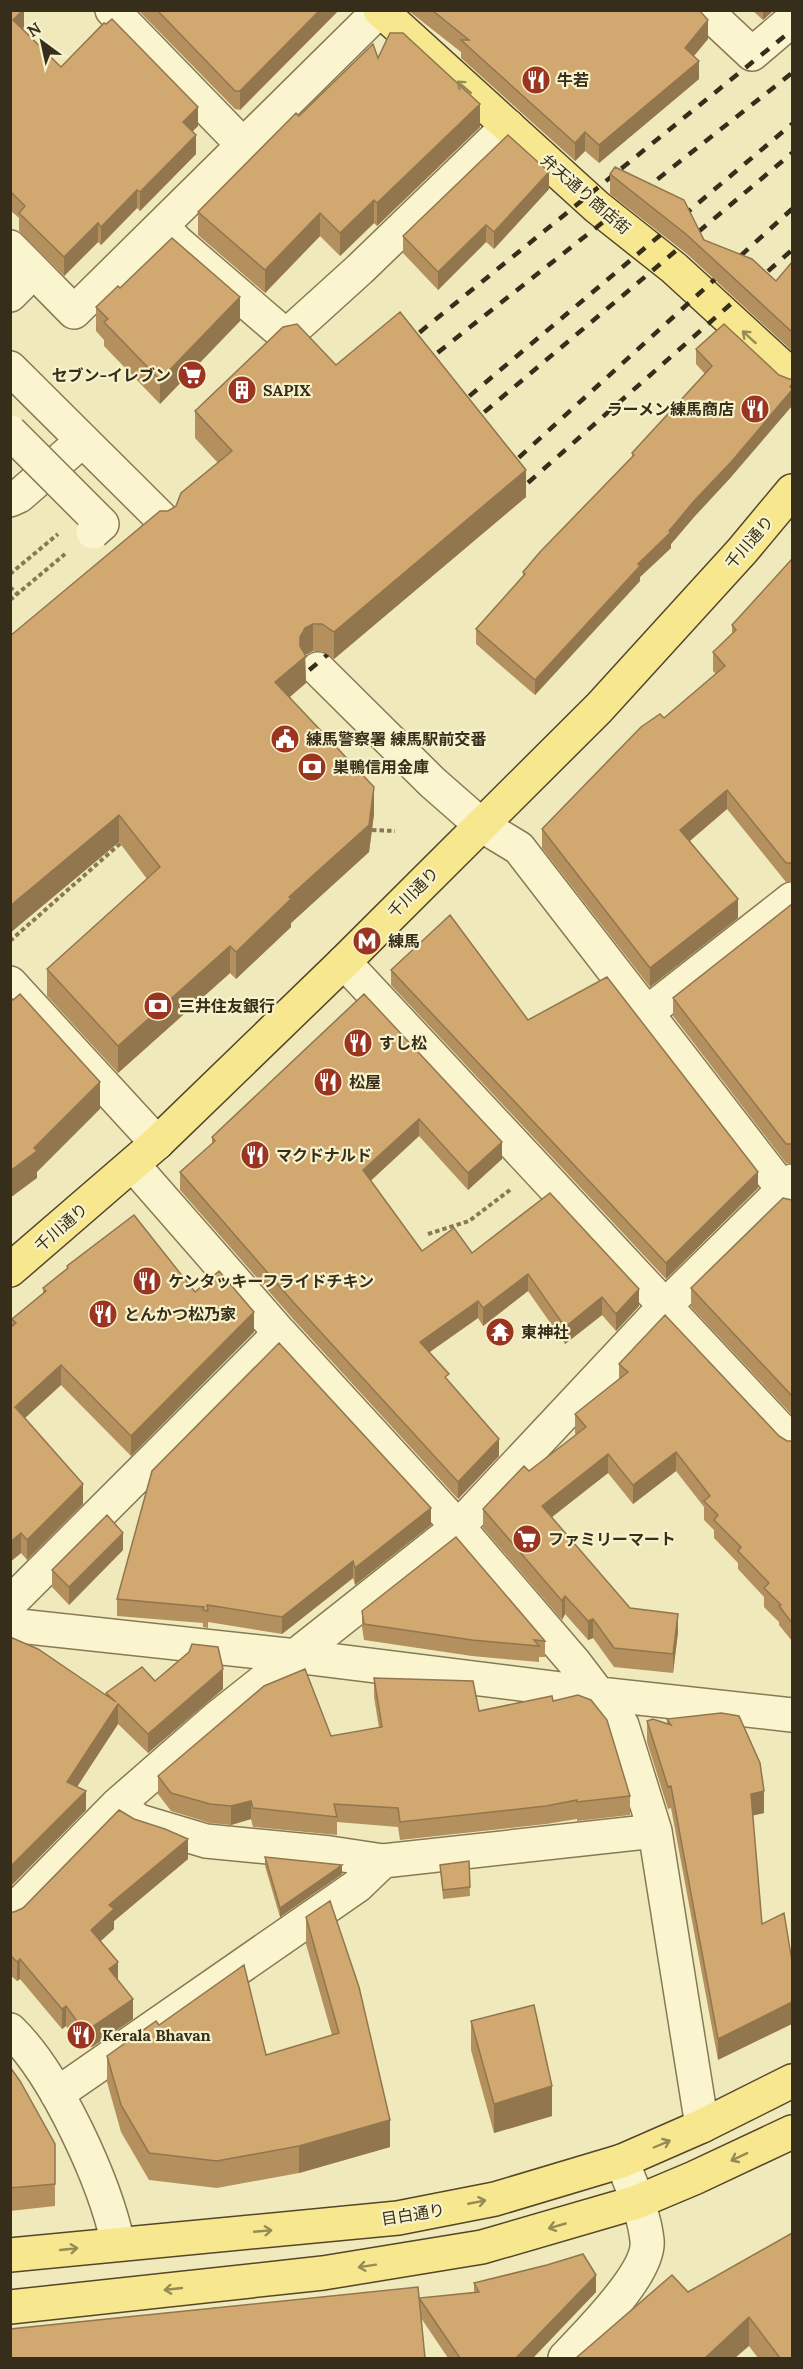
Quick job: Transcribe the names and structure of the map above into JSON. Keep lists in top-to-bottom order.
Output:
{
  "streets": {
    "main road": ["弁天通り商店街", "千川通り", "目白通り"]
  },
  "one_way": ["弁天通り商店街"],
  "places": {
    "restaurant": [
      "牛若",
      "ラーメン練馬商店",
      "すし松",
      "松屋",
      "マクドナルド",
      "ケンタッキーフライドチキン",
      "とんかつ松乃家",
      "Kerala Bhavan"
    ],
    "supermarket": ["セブン-イレブン", "ファミリーマート"],
    "building": ["SAPIX"],
    "public building": ["練馬警察署 練馬駅前交番"],
    "bank": ["巣鴨信用金庫", "三井住友銀行"],
    "metro station": ["練馬"],
    "temple": ["東神社"]
  },
  "north": "top left"
}
